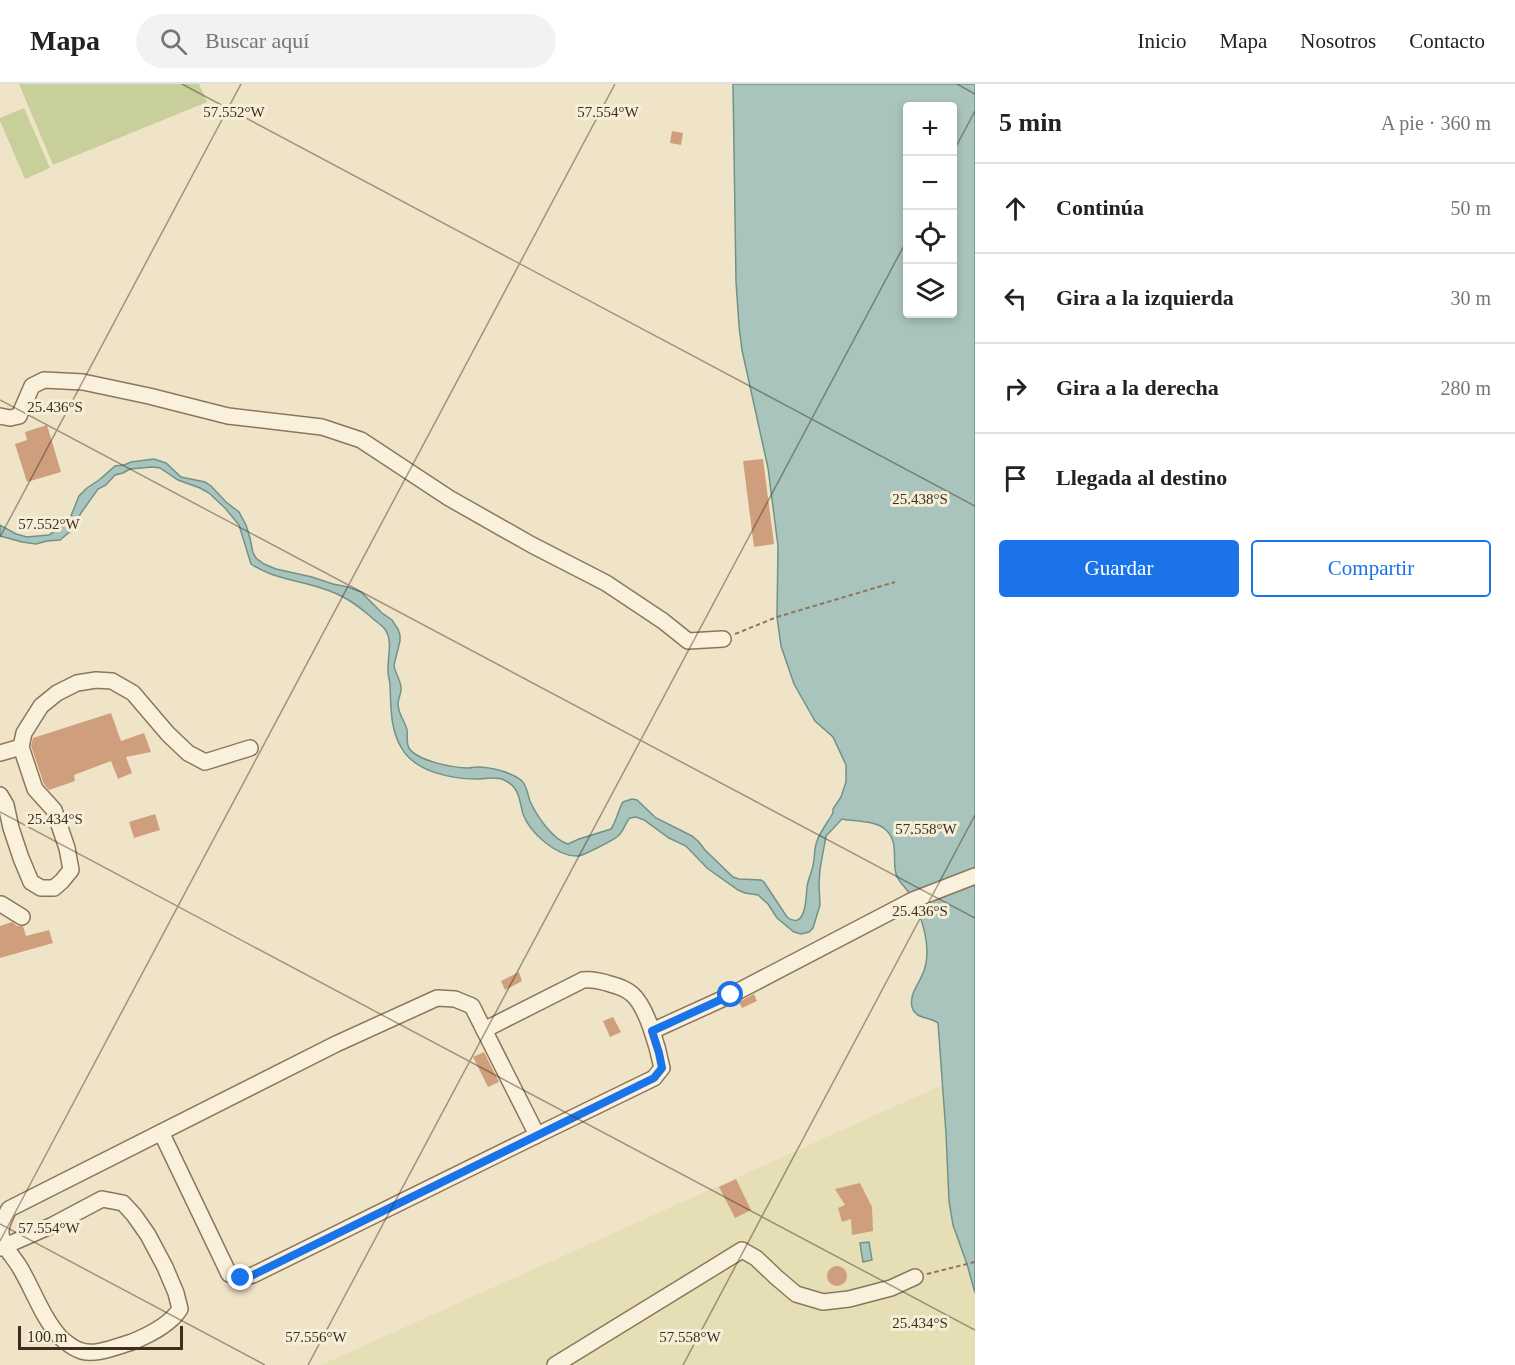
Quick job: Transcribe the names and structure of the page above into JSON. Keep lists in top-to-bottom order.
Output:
{
  "scale_bar": "100 m",
  "page": {
    "header": "Mapa",
    "search": "Buscar aquí",
    "nav": [
      "Inicio",
      "Mapa",
      "Nosotros",
      "Contacto"
    ],
    "heading": ["5 min", "A pie · 360 m"],
    "map_buttons": ["+", "−"],
    "list": [
      ["Continúa", "50 m"],
      ["Gira a la izquierda", "30 m"],
      ["Gira a la derecha", "280 m"],
      "Llegada al destino"
    ],
    "buttons": ["Guardar", "Compartir"],
    "scale": "100 m"
  },
  "coordinates": [
    "57.552°W",
    "57.554°W",
    "25.436°S",
    "25.438°S",
    "25.434°S",
    "57.558°W",
    "57.556°W"
  ]
}
